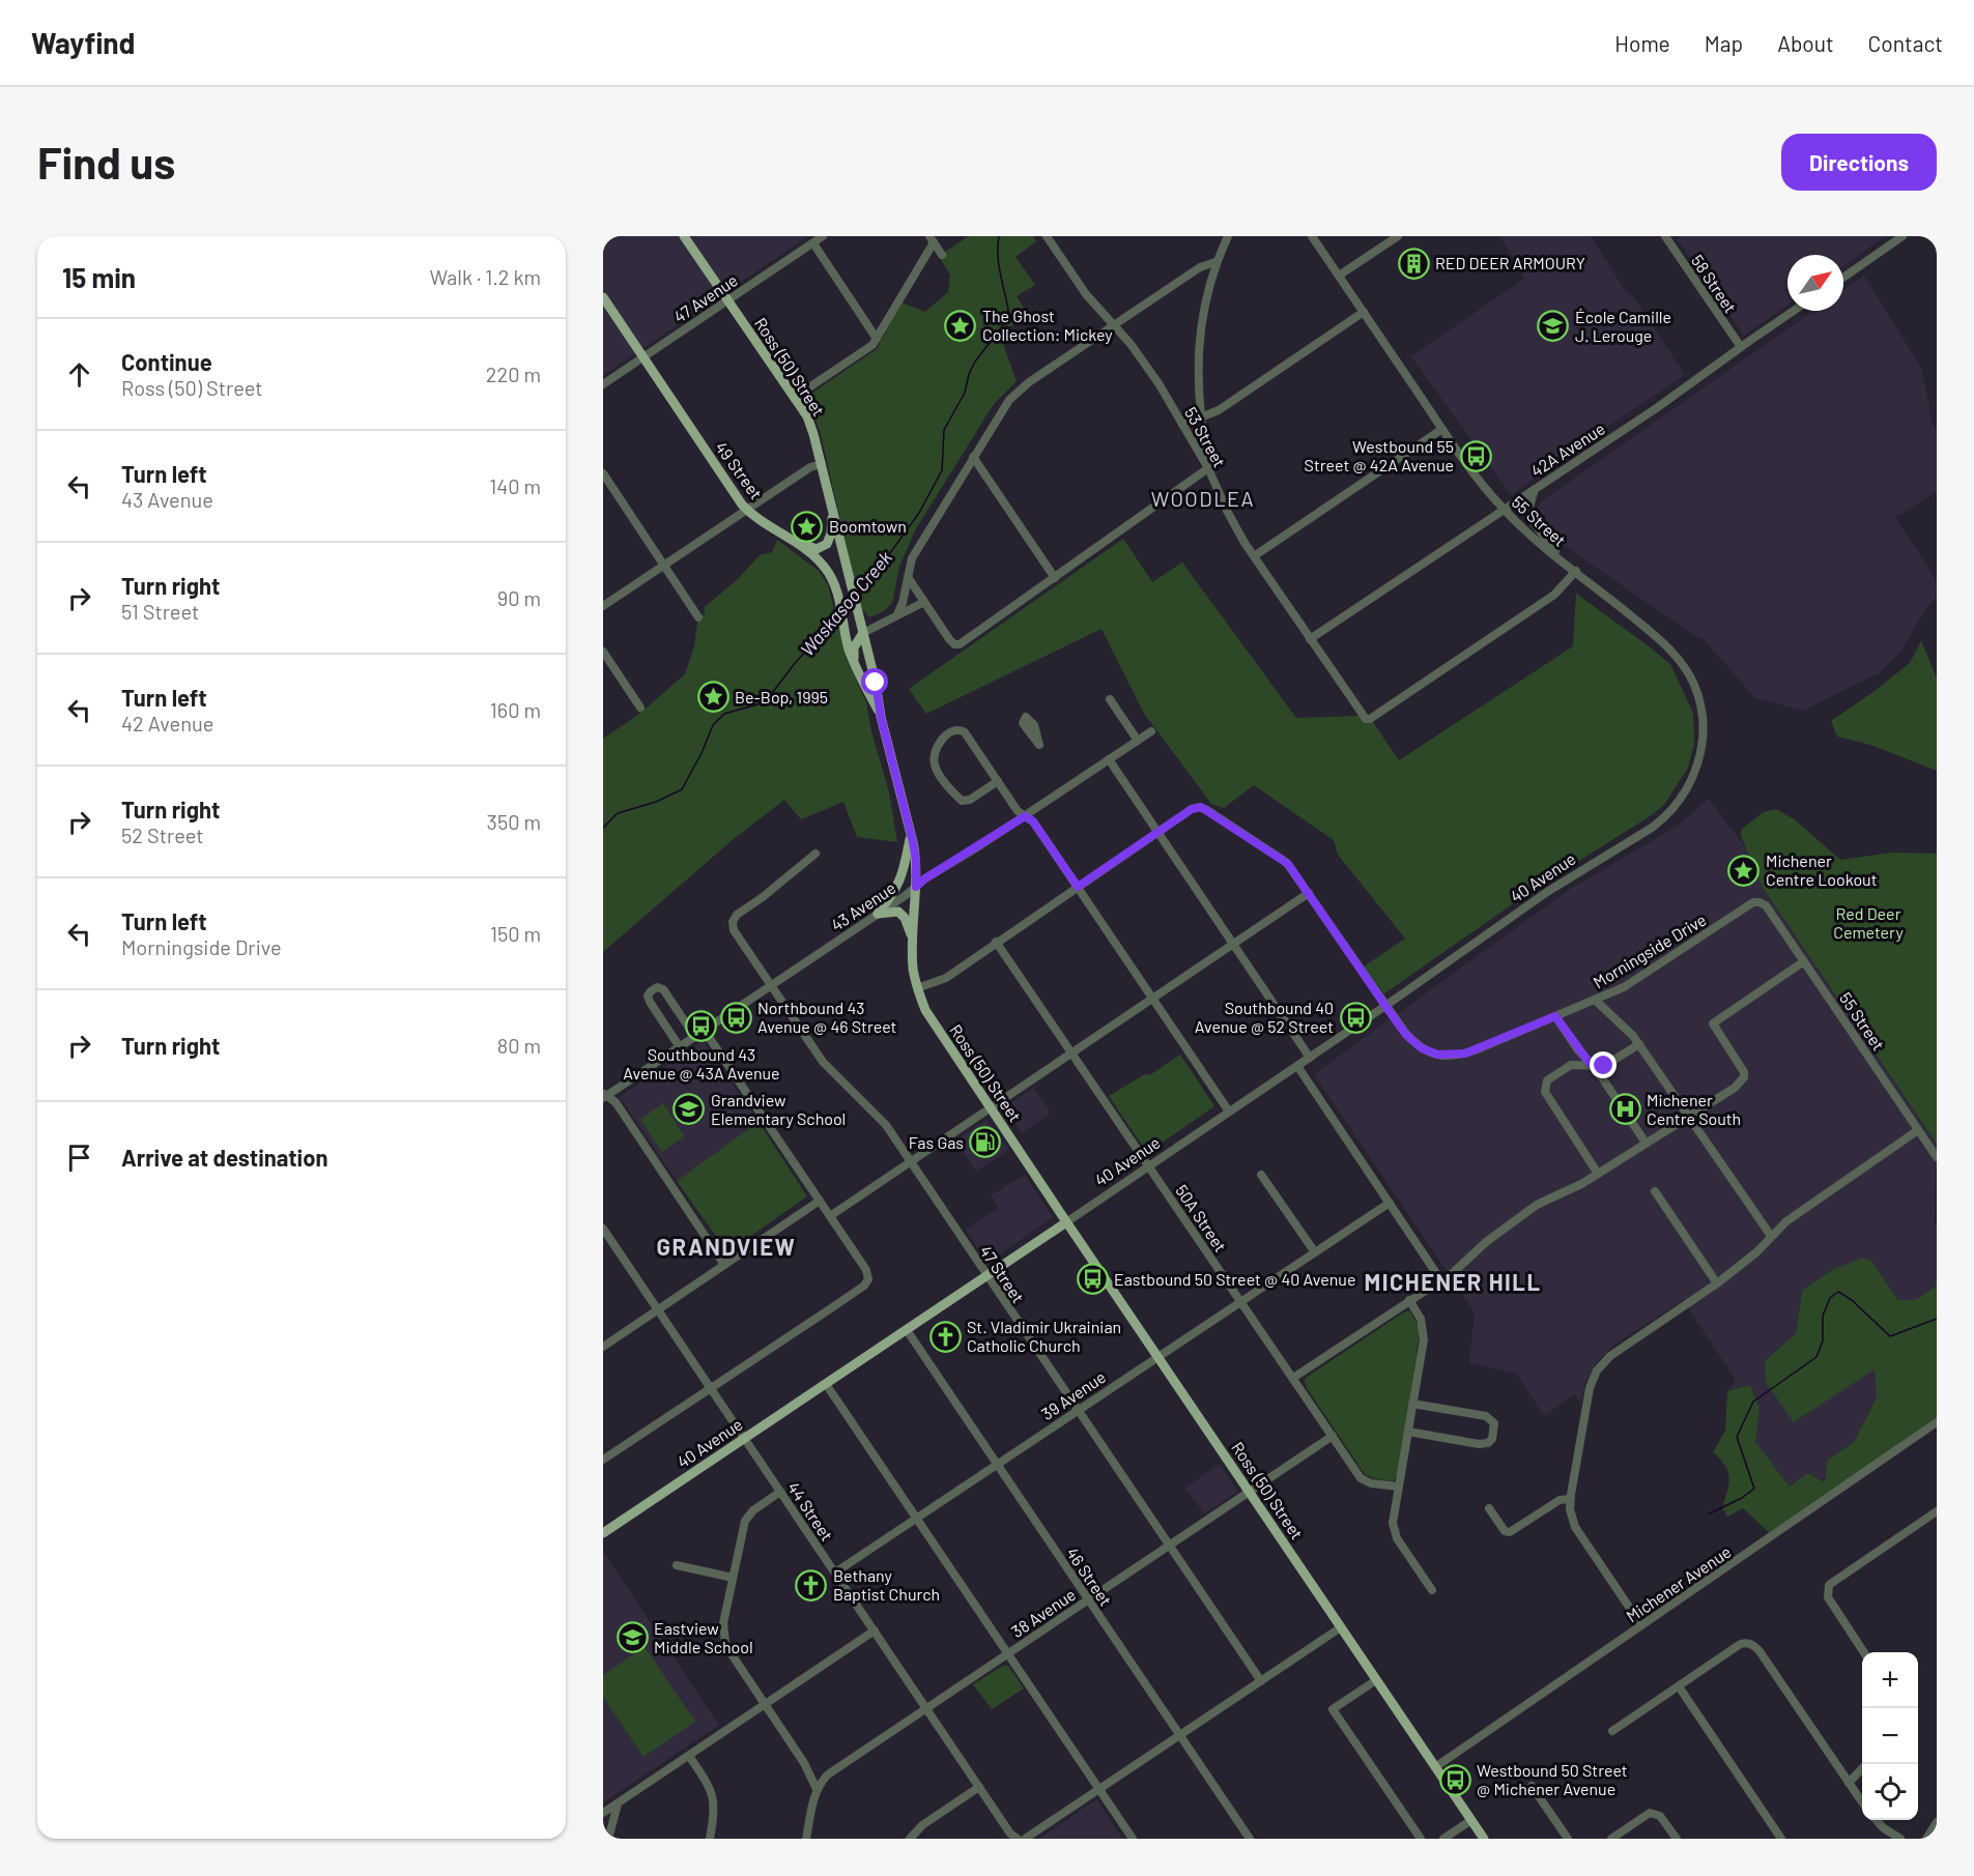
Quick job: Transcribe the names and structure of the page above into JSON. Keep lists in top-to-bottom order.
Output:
{
  "streets": {
    "main road": ["Ross (50) Street", "49 Street", "40 Avenue"],
    "street": [
      "58 Street",
      "47 Avenue",
      "53 Street",
      "42A Avenue",
      "55 Street",
      "43 Avenue",
      "Morningside Drive",
      "50A Street",
      "47 Street",
      "39 Avenue",
      "44 Street",
      "46 Street",
      "Michener Avenue",
      "38 Avenue"
    ]
  },
  "crossings": [
    ["58 Street", "42A Avenue"],
    ["47 Avenue", "Ross (50) Street"],
    ["47 Avenue", "49 Street"],
    ["Ross (50) Street", "49 Street"],
    ["Ross (50) Street", "40 Avenue"],
    ["Ross (50) Street", "43 Avenue"],
    ["Ross (50) Street", "39 Avenue"],
    ["Ross (50) Street", "Michener Avenue"],
    ["Ross (50) Street", "38 Avenue"],
    ["53 Street", "42A Avenue"],
    ["53 Street", "55 Street"],
    ["42A Avenue", "55 Street"],
    ["55 Street", "40 Avenue"],
    ["55 Street", "Morningside Drive"],
    ["40 Avenue", "Morningside Drive"],
    ["40 Avenue", "50A Street"],
    ["40 Avenue", "47 Street"],
    ["40 Avenue", "44 Street"],
    ["40 Avenue", "46 Street"],
    ["43 Avenue", "47 Street"],
    ["50A Street", "39 Avenue"],
    ["50A Street", "38 Avenue"],
    ["47 Street", "39 Avenue"],
    ["47 Street", "38 Avenue"],
    ["39 Avenue", "44 Street"],
    ["39 Avenue", "46 Street"],
    ["44 Street", "38 Avenue"],
    ["46 Street", "38 Avenue"]
  ],
  "districts": ["WOODLEA", "GRANDVIEW", "MICHENER HILL"],
  "water": ["Waskasoo Creek"],
  "parks": ["Red Deer Cemetery"],
  "places": {
    "building": ["RED DEER ARMOURY"],
    "place": [
      "The Ghost Collection: Mickey",
      "Boomtown",
      "Be-Bop, 1995",
      "Michener Centre Lookout"
    ],
    "school or university": ["École Camille J. Lerouge", "Grandview Elementary School", "Eastview Middle School"],
    "bus stop": [
      "Westbound 55 Street @ 42A Avenue",
      "Northbound 43 Avenue @ 46 Street",
      "Southbound 40 Avenue @ 52 Street",
      "Southbound 43 Avenue @ 43A Avenue",
      "Eastbound 50 Street @ 40 Avenue",
      "Westbound 50 Street @ Michener Avenue"
    ],
    "hospital": ["Michener Centre South"],
    "fuel station": ["Fas Gas"],
    "church": ["St. Vladimir Ukrainian Catholic Church", "Bethany Baptist Church"]
  },
  "north": "top right",
  "page": {
    "header": "Wayfind",
    "nav": [
      "Home",
      "Map",
      "About",
      "Contact"
    ],
    "buttons": "Directions",
    "title": "Find us",
    "heading": ["15 min", "Walk · 1.2 km"],
    "list": [
      ["Continue", "Ross (50) Street", "220 m"],
      ["Turn left", "43 Avenue", "140 m"],
      ["Turn right", "51 Street", "90 m"],
      ["Turn left", "42 Avenue", "160 m"],
      ["Turn right", "52 Street", "350 m"],
      ["Turn left", "Morningside Drive", "150 m"],
      ["Turn right", "80 m"],
      "Arrive at destination"
    ],
    "map_buttons": ["+", "−"]
  }
}
